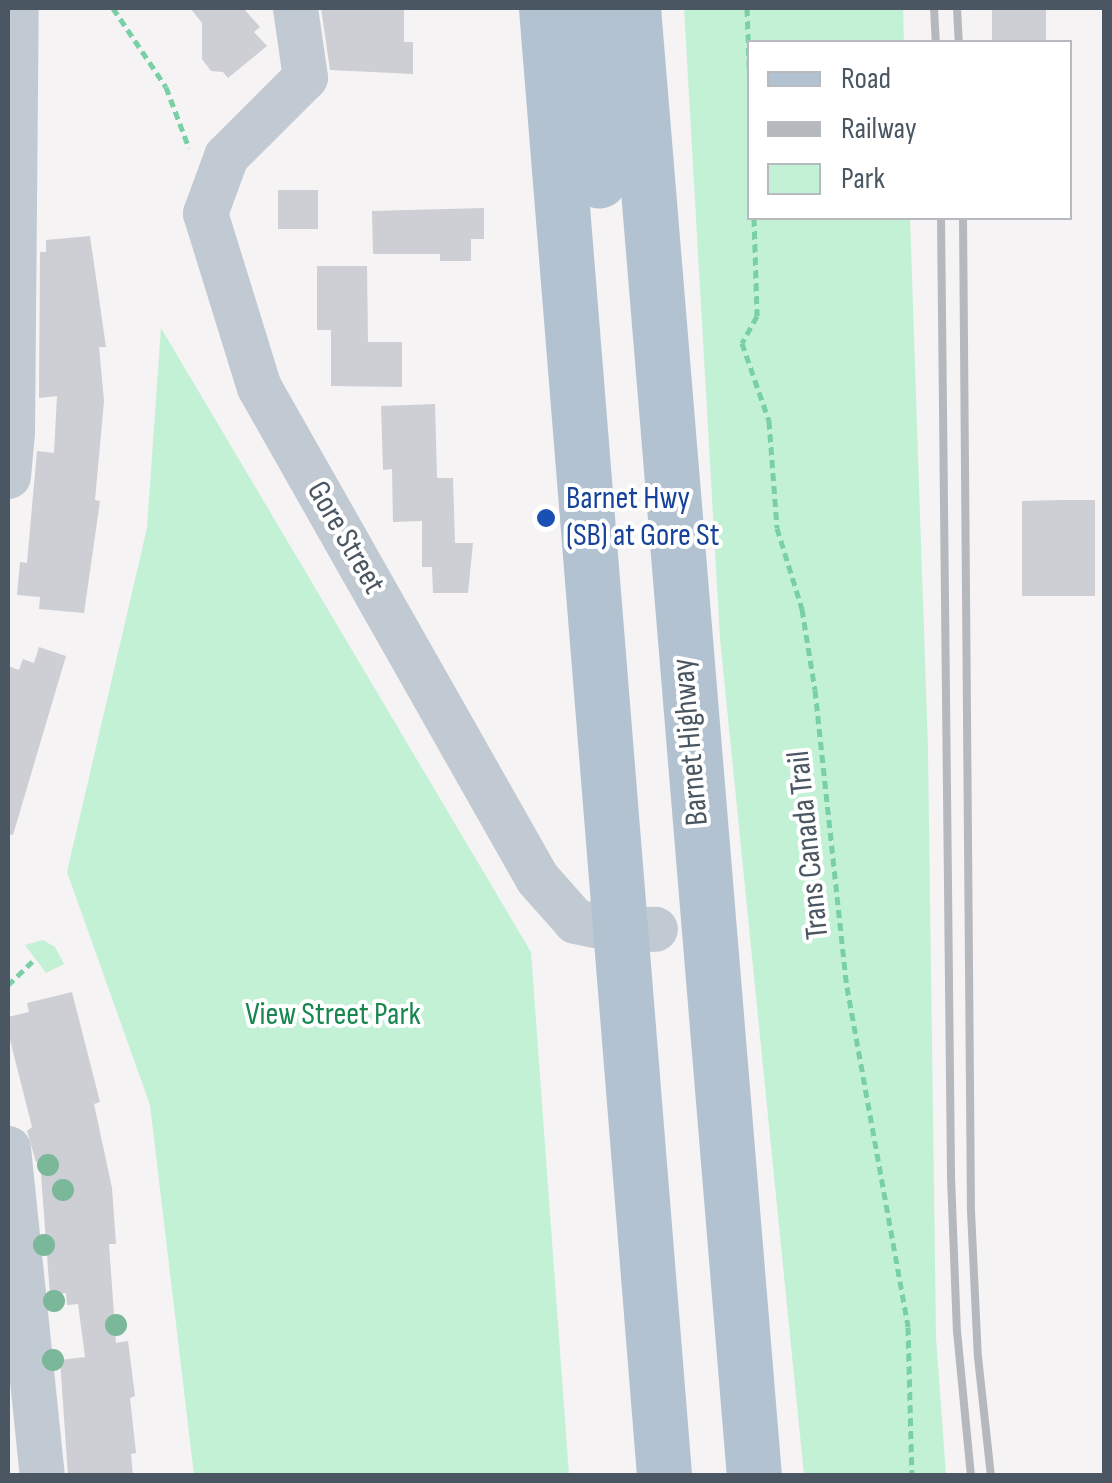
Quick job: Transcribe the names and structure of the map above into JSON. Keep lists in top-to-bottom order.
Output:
{
  "streets": {
    "main road": ["Barnet Highway"],
    "street": ["Gore Street"],
    "path": ["Trans Canada Trail"]
  },
  "parks": ["View Street Park"],
  "places": ["Barnet Hwy (SB) at Gore St"],
  "legend": ["Road", "Railway", "Park"]
}
